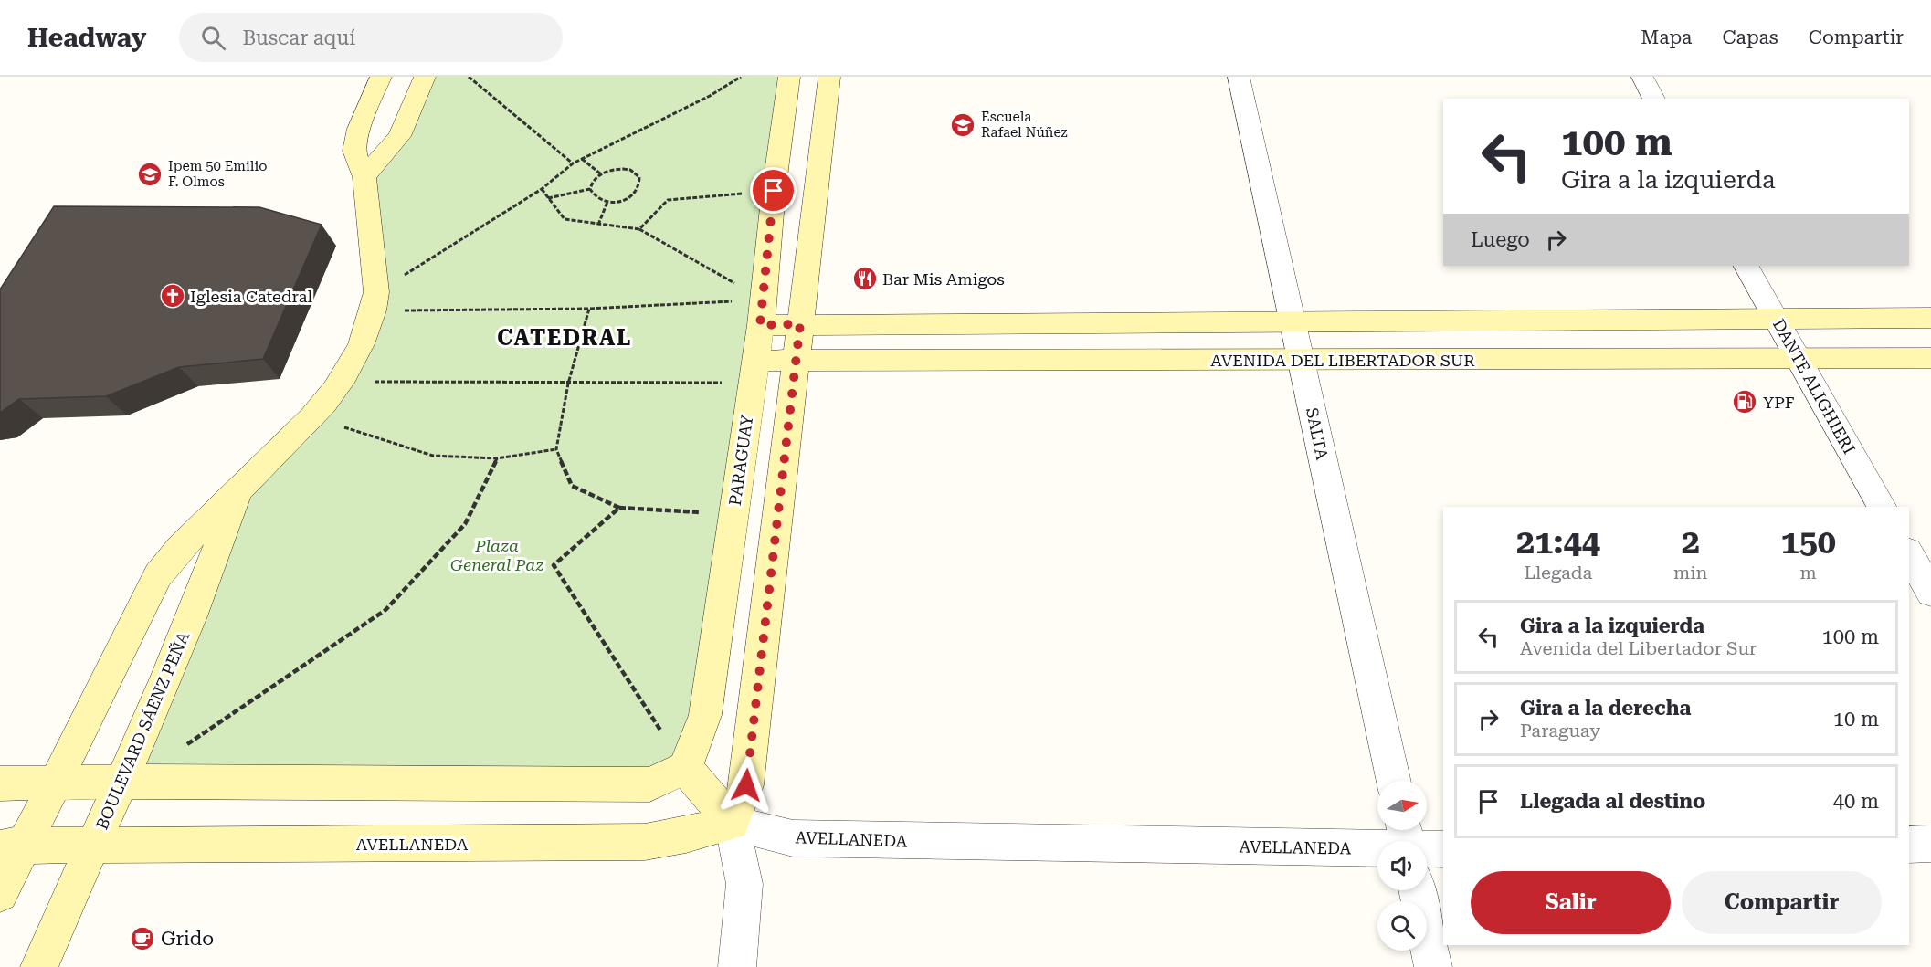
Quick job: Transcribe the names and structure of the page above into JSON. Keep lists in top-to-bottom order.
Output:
{
  "streets": {
    "main road": [
      "AVENIDA DEL LIBERTADOR SUR",
      "PARAGUAY",
      "BOULEVARD SÁENZ PEÑA",
      "AVELLANEDA"
    ],
    "street": ["DANTE ALIGHIERI", "SALTA"]
  },
  "crossings": [
    ["AVENIDA DEL LIBERTADOR SUR", "DANTE ALIGHIERI"],
    ["AVENIDA DEL LIBERTADOR SUR", "SALTA"],
    ["AVENIDA DEL LIBERTADOR SUR", "PARAGUAY"],
    ["BOULEVARD SÁENZ PEÑA", "AVELLANEDA"]
  ],
  "districts": ["CATEDRAL"],
  "parks": ["Plaza General Paz"],
  "places": {
    "school or university": ["Escuela Rafael Núñez", "Ipem 50 Emilio F. Olmos"],
    "restaurant": ["Bar Mis Amigos"],
    "church": ["Iglesia Catedral"],
    "fuel station": ["YPF"],
    "cafe": ["Grido"]
  },
  "north": "right",
  "page": {
    "header": "Headway",
    "search": "Buscar aquí",
    "nav": ["Mapa", "Capas", "Compartir"],
    "turn": ["100 m", "Gira a la izquierda"],
    "then": "Luego",
    "eta": [
      "21:44",
      "Llegada",
      "2",
      "min",
      "150",
      "m"
    ],
    "list": [
      {
        "name": "Gira a la izquierda",
        "note": "Avenida del Libertador Sur",
        "value": "100 m"
      },
      {
        "name": "Gira a la derecha",
        "note": "Paraguay",
        "value": "10 m"
      },
      {
        "name": "Llegada al destino",
        "value": "40 m"
      }
    ],
    "buttons": ["Salir", "Compartir"]
  }
}
